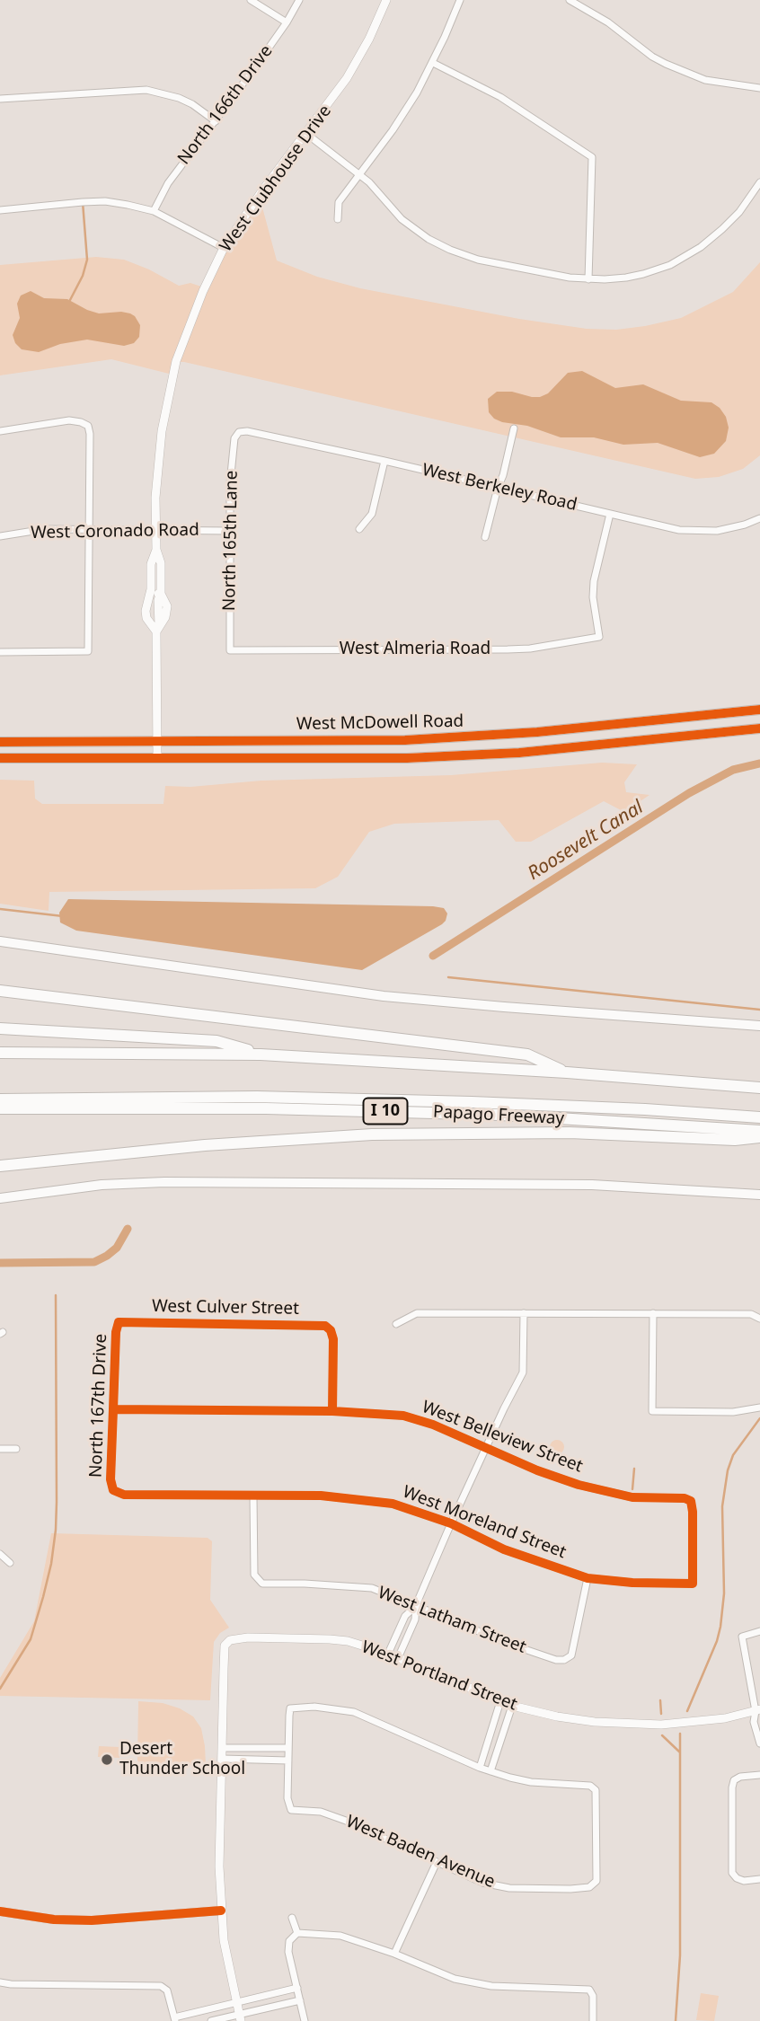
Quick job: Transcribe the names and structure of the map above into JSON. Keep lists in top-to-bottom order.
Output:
{
  "streets": {
    "highway": ["I 10", "Papago Freeway"],
    "main road": ["West McDowell Road"],
    "street": [
      "North 166th Drive",
      "West Clubhouse Drive",
      "West Berkeley Road",
      "West Coronado Road",
      "North 165th Lane",
      "West Almeria Road",
      "West Culver Street",
      "North 167th Drive",
      "West Belleview Street",
      "West Moreland Street",
      "West Latham Street",
      "West Portland Street",
      "West Baden Avenue"
    ]
  },
  "crossings": [
    ["West Clubhouse Drive", "West Coronado Road"],
    ["West Clubhouse Drive", "West McDowell Road"],
    ["West Berkeley Road", "North 165th Lane"],
    ["West Berkeley Road", "West Almeria Road"],
    ["West Coronado Road", "North 165th Lane"],
    ["North 165th Lane", "West Almeria Road"],
    ["West Culver Street", "North 167th Drive"],
    ["West Culver Street", "West Belleview Street"],
    ["North 167th Drive", "West Belleview Street"],
    ["North 167th Drive", "West Moreland Street"],
    ["West Belleview Street", "West Moreland Street"],
    ["West Moreland Street", "West Latham Street"]
  ],
  "water": ["Roosevelt Canal"],
  "places": ["Desert Thunder School"]
}
